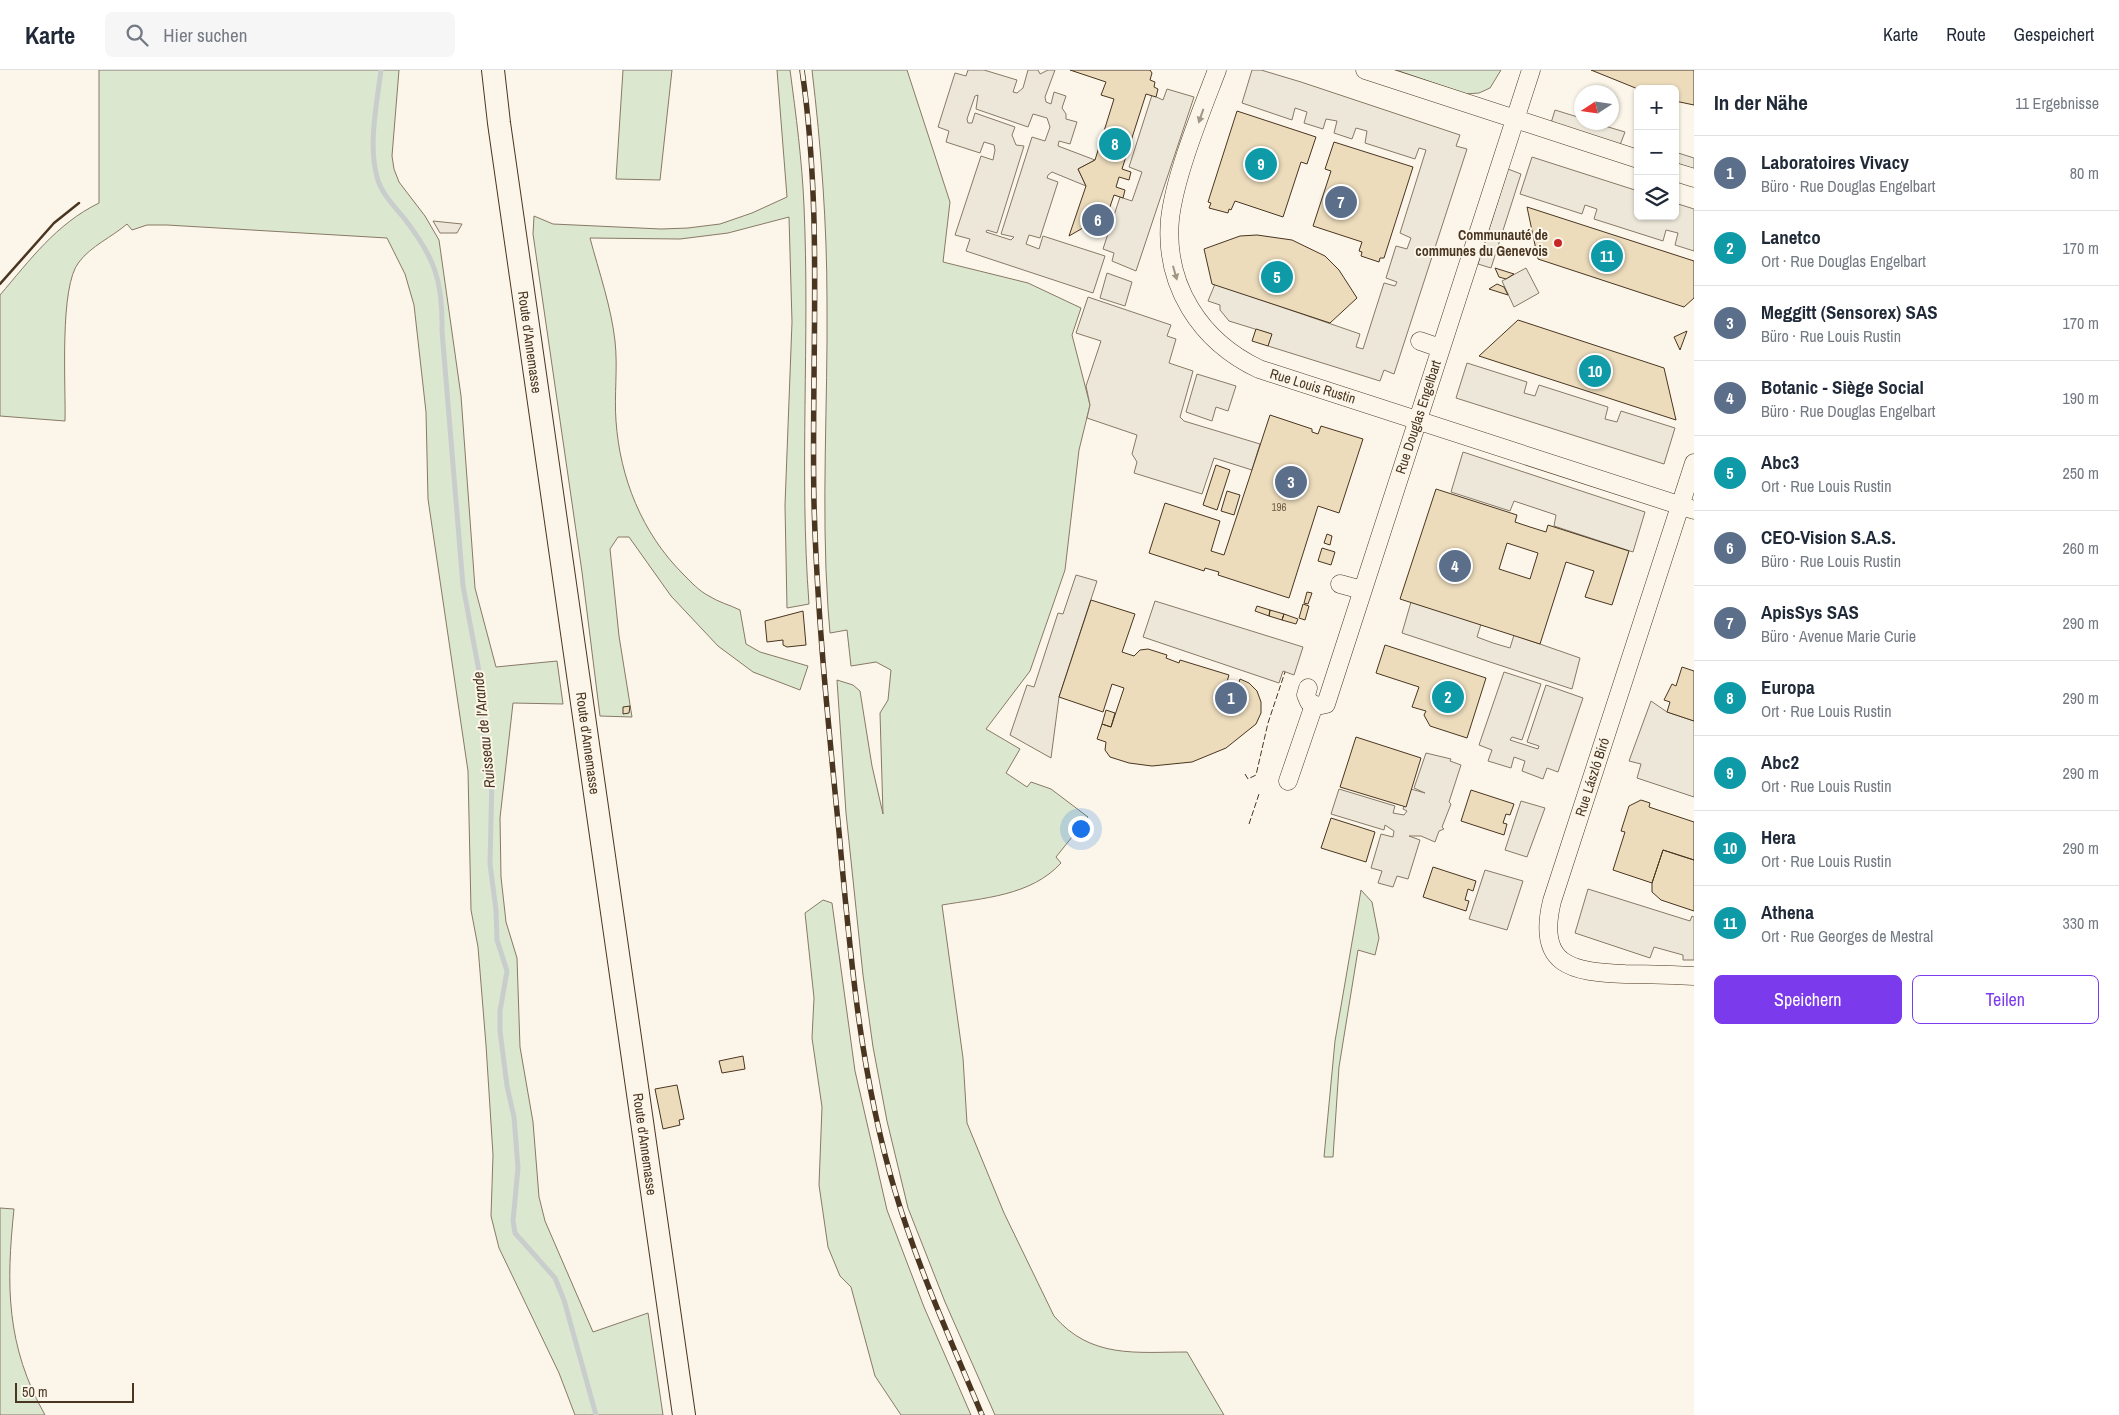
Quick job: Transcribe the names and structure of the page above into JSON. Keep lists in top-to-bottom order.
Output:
{
  "streets": {
    "main road": ["Route d'Annemasse"],
    "street": ["Rue Louis Rustin", "Rue Douglas Engelbart", "Rue László Biró"]
  },
  "crossings": [
    ["Rue Louis Rustin", "Rue Douglas Engelbart"],
    ["Rue Louis Rustin", "Rue László Biró"]
  ],
  "water": ["Ruisseau de l'Arande"],
  "places": ["Communauté de communes du Genevois"],
  "house_numbers": ["196"],
  "scale_bar": "50 m",
  "north": "left",
  "page": {
    "header": "Karte",
    "search": "Hier suchen",
    "nav": ["Karte", "Route", "Gespeichert"],
    "heading": ["In der Nähe", "11 Ergebnisse"],
    "map_buttons": ["+", "−"],
    "pins": [
      "8",
      "9",
      "7",
      "6",
      "11",
      "5",
      "10",
      "3",
      "4",
      "2",
      "1"
    ],
    "list": [
      {
        "mark": "1",
        "name": "Laboratoires Vivacy",
        "note": "Büro · Rue Douglas Engelbart",
        "value": "80 m"
      },
      {
        "mark": "2",
        "name": "Lanetco",
        "note": "Ort · Rue Douglas Engelbart",
        "value": "170 m"
      },
      {
        "mark": "3",
        "name": "Meggitt (Sensorex) SAS",
        "note": "Büro · Rue Louis Rustin",
        "value": "170 m"
      },
      {
        "mark": "4",
        "name": "Botanic - Siège Social",
        "note": "Büro · Rue Douglas Engelbart",
        "value": "190 m"
      },
      {
        "mark": "5",
        "name": "Abc3",
        "note": "Ort · Rue Louis Rustin",
        "value": "250 m"
      },
      {
        "mark": "6",
        "name": "CEO-Vision S.A.S.",
        "note": "Büro · Rue Louis Rustin",
        "value": "260 m"
      },
      {
        "mark": "7",
        "name": "ApisSys SAS",
        "note": "Büro · Avenue Marie Curie",
        "value": "290 m"
      },
      {
        "mark": "8",
        "name": "Europa",
        "note": "Ort · Rue Louis Rustin",
        "value": "290 m"
      },
      {
        "mark": "9",
        "name": "Abc2",
        "note": "Ort · Rue Louis Rustin",
        "value": "290 m"
      },
      {
        "mark": "10",
        "name": "Hera",
        "note": "Ort · Rue Louis Rustin",
        "value": "290 m"
      },
      {
        "mark": "11",
        "name": "Athena",
        "note": "Ort · Rue Georges de Mestral",
        "value": "330 m"
      }
    ],
    "buttons": ["Speichern", "Teilen"],
    "scale": "50 m"
  }
}
